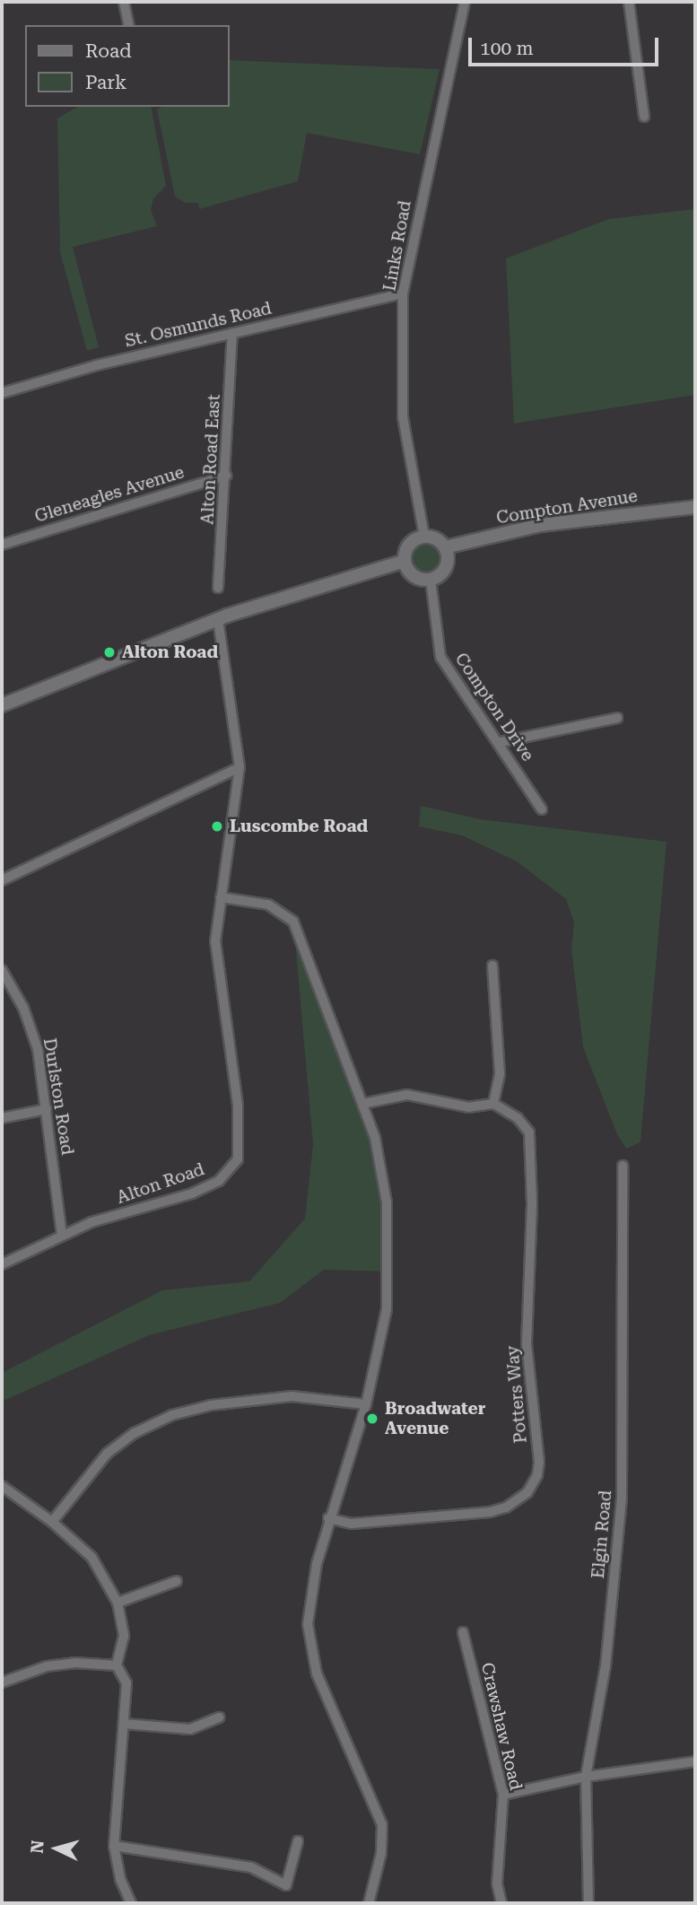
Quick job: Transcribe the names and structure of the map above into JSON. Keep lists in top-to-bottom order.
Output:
{
  "streets": {
    "street": [
      "Links Road",
      "St. Osmunds Road",
      "Alton Road East",
      "Gleneagles Avenue",
      "Compton Avenue",
      "Compton Drive",
      "Durlston Road",
      "Alton Road",
      "Potters Way",
      "Elgin Road",
      "Crawshaw Road"
    ]
  },
  "crossings": [
    ["Links Road", "St. Osmunds Road"],
    ["Links Road", "Compton Avenue"],
    ["Links Road", "Compton Drive"],
    ["St. Osmunds Road", "Alton Road East"],
    ["Alton Road East", "Gleneagles Avenue"],
    ["Compton Avenue", "Compton Drive"],
    ["Durlston Road", "Alton Road"]
  ],
  "places": ["Alton Road", "Luscombe Road", "Broadwater Avenue"],
  "legend": ["Road", "Park"],
  "scale_bar": "100 m",
  "north": "left"
}
